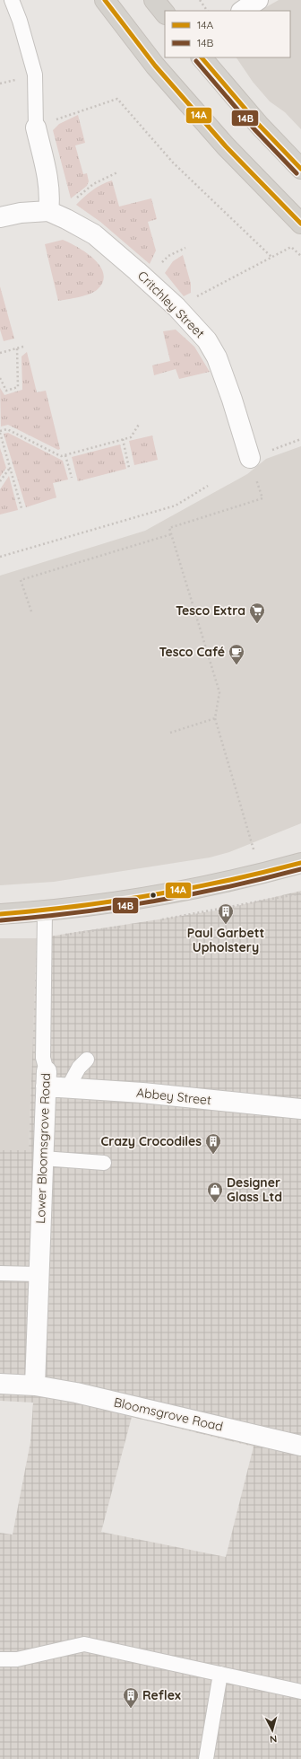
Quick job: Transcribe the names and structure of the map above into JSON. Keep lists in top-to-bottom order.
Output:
{
  "streets": {
    "street": [
      "Critchley Street",
      "Abbey Street",
      "Lower Bloomsgrove Road",
      "Bloomsgrove Road"
    ]
  },
  "crossings": [
    ["Abbey Street", "Lower Bloomsgrove Road"],
    ["Lower Bloomsgrove Road", "Bloomsgrove Road"]
  ],
  "places": {
    "supermarket": ["Tesco Extra"],
    "cafe": ["Tesco Café"],
    "building": ["Paul Garbett Upholstery", "Crazy Crocodiles", "Reflex"],
    "shop": ["Designer Glass Ltd"]
  },
  "lines": ["transit line 14A", "transit line 14B"],
  "legend": ["14A", "14B"],
  "north": "bottom"
}
